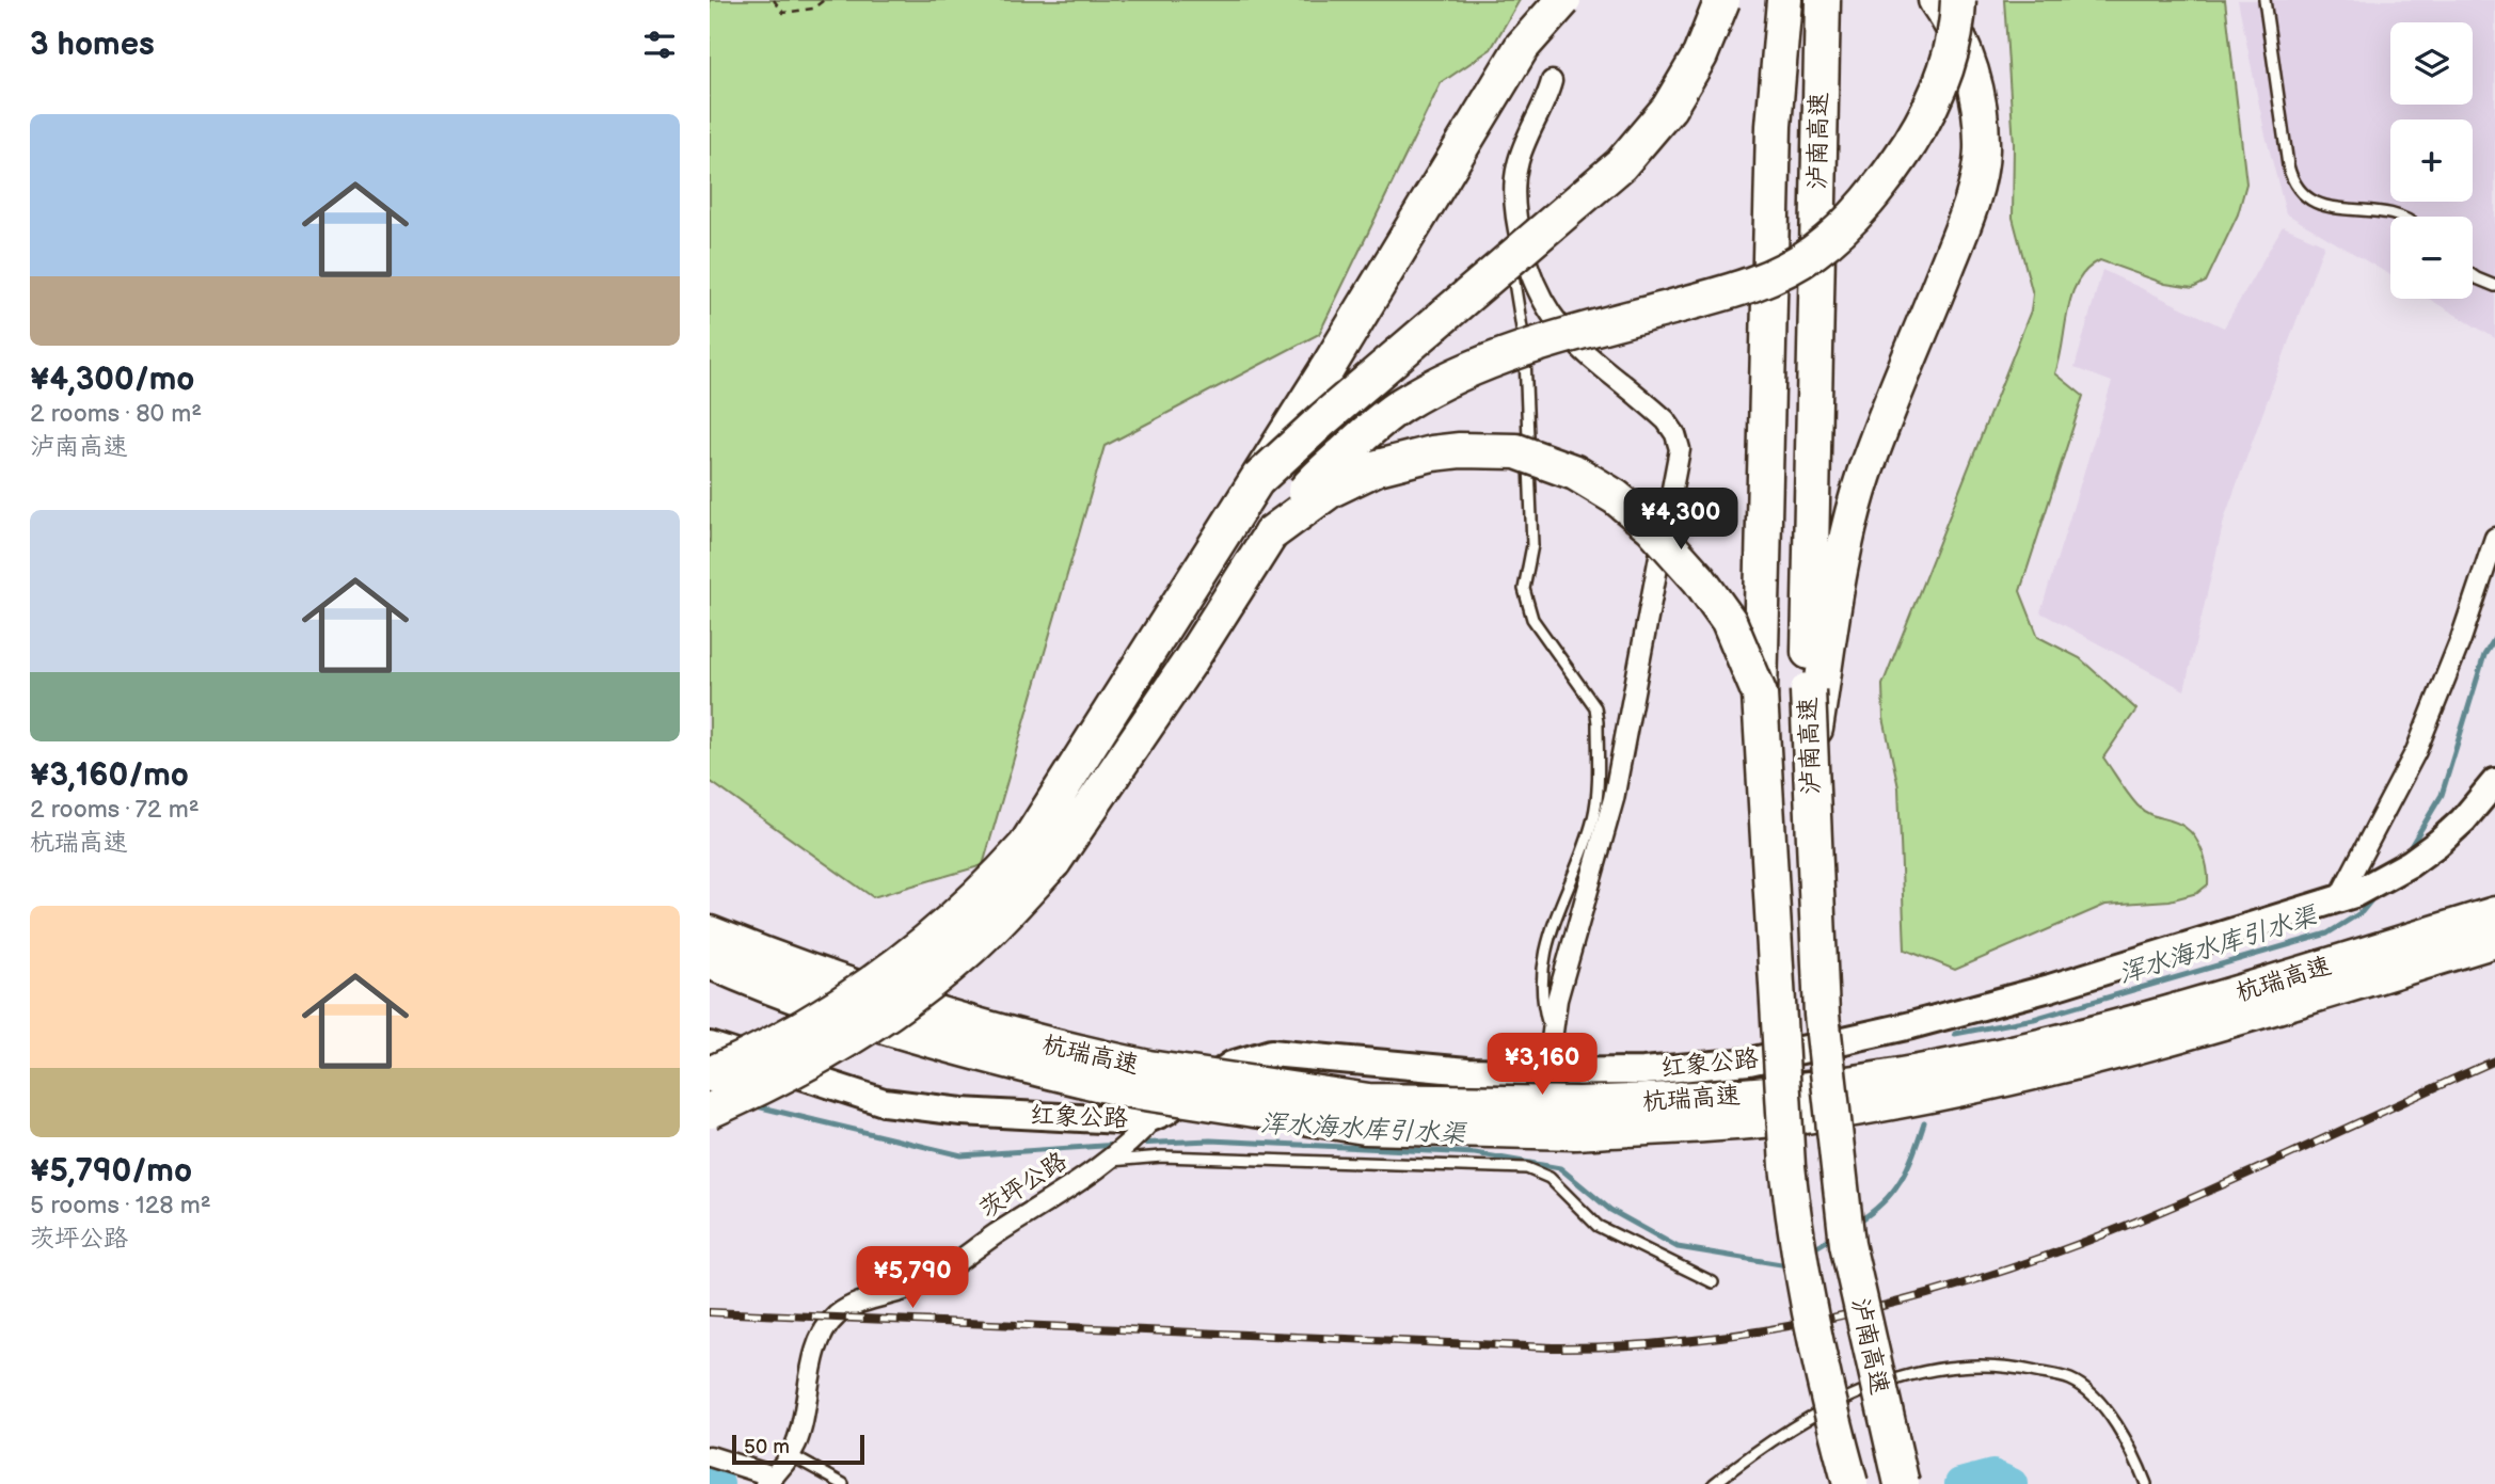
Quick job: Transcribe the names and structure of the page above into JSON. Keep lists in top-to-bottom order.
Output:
{
  "streets": {
    "highway": ["泸南高速", "杭瑞高速"],
    "main road": ["红象公路"],
    "street": ["茨坪公路"]
  },
  "crossings": [
    ["红象公路", "茨坪公路"]
  ],
  "water": ["浑水海水库引水渠"],
  "scale_bar": "50 m",
  "page": {
    "heading": "3 homes",
    "map_buttons": ["+", "−"],
    "list": [
      {
        "name": "¥4,300/mo",
        "note": "2 rooms · 80 m² · 泸南高速"
      },
      {
        "name": "¥3,160/mo",
        "note": "2 rooms · 72 m² · 杭瑞高速"
      },
      {
        "name": "¥5,790/mo",
        "note": "5 rooms · 128 m² · 茨坪公路"
      }
    ],
    "price": ["¥4,300", "¥3,160", "¥5,790"],
    "scale": "50 m"
  }
}
